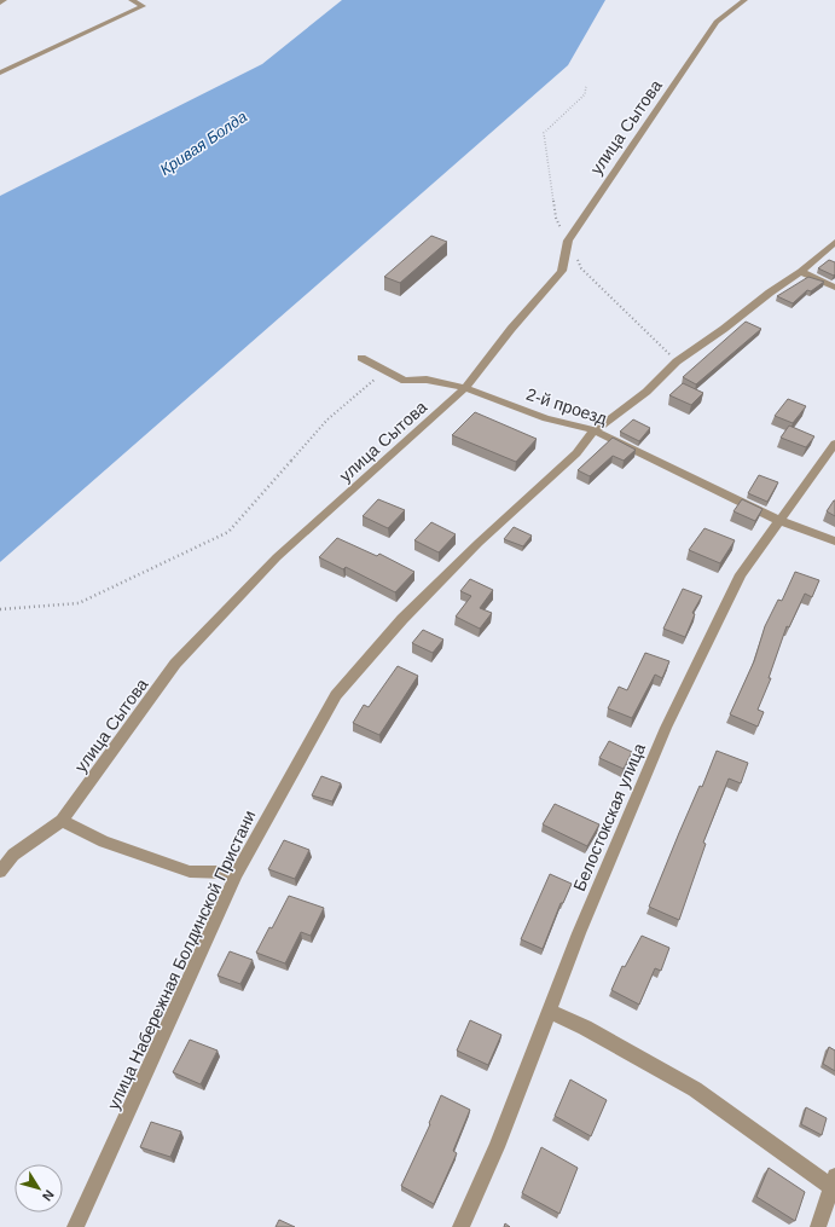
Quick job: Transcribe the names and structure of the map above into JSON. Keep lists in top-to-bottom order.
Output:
{
  "streets": {
    "street": [
      "улица Сытова",
      "2-й проезд",
      "Белостокская улица",
      "улица Набережная Болдинской Пристани"
    ]
  },
  "crossings": [
    ["улица Сытова", "2-й проезд"],
    ["2-й проезд", "Белостокская улица"],
    ["2-й проезд", "улица Набережная Болдинской Пристани"]
  ],
  "water": ["Кривая Болда"],
  "north": "bottom right"
}
